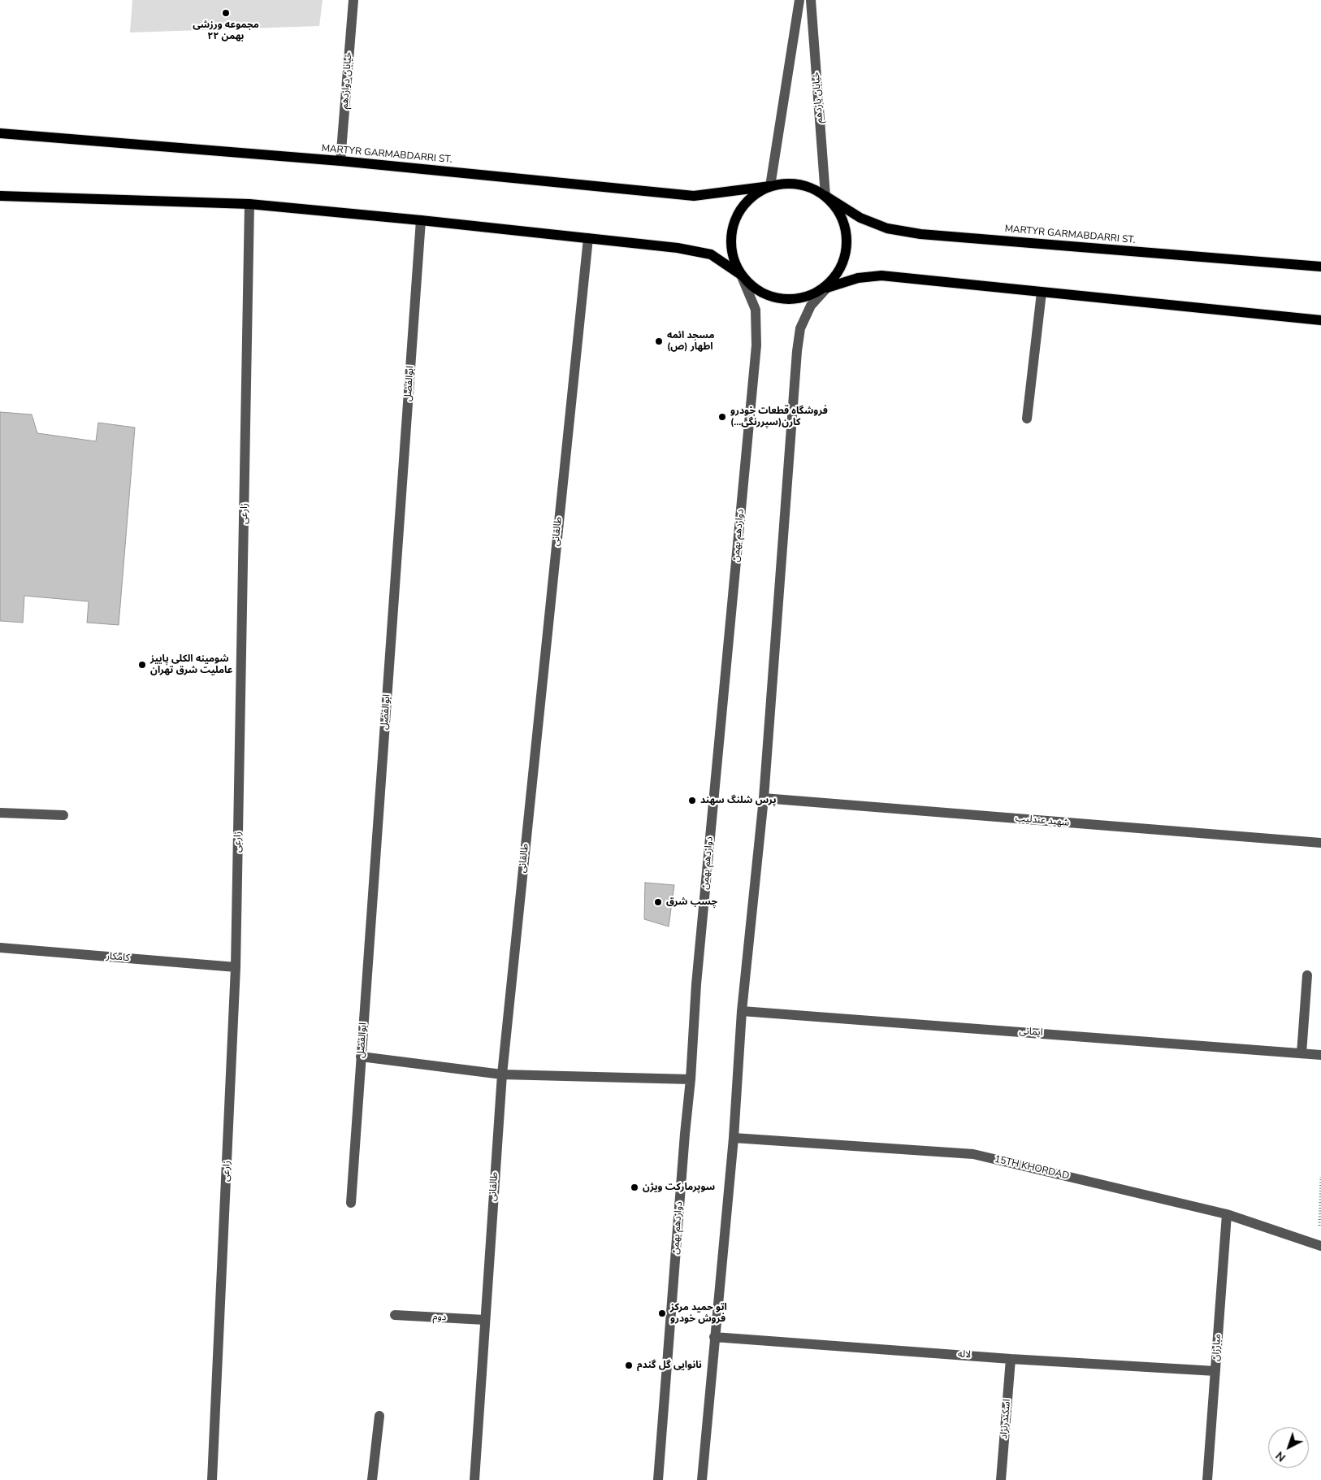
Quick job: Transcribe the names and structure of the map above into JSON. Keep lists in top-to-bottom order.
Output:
{
  "streets": {
    "main road": ["MARTYR GARMABDARRI ST."],
    "street": [
      "خیابان دوازدهم",
      "خیابان یازدهم",
      "ابوالفضل",
      "زارعی",
      "طالقانی",
      "دوازدهم بهمن",
      "شهید عندلیب",
      "کامکار",
      "ایمانی",
      "15TH KHORDAD",
      "دوم",
      "مبارزان",
      "لاله",
      "اسکندرنژاد"
    ]
  },
  "crossings": [
    ["خیابان دوازدهم", "MARTYR GARMABDARRI ST."],
    ["خیابان یازدهم", "MARTYR GARMABDARRI ST."],
    ["خیابان یازدهم", "دوازدهم بهمن"],
    ["MARTYR GARMABDARRI ST.", "دوازدهم بهمن"],
    ["زارعی", "کامکار"],
    ["طالقانی", "دوم"],
    ["15TH KHORDAD", "مبارزان"],
    ["مبارزان", "لاله"],
    ["لاله", "اسکندرنژاد"]
  ],
  "places": [
    "مجموعه ورزشی ۲۲ بهمن",
    "مسجد ائمه اطهار (ص)",
    "فروشگاه قطعات خودرو کارن(سپررنگی...)",
    "شومینه الکلی پاییز عاملیت شرق تهران",
    "پرس شلنگ سهند",
    "چسب شرق",
    "سوپرمارکت ویژن",
    "اتو حمید مرکز فروش خودرو",
    "نانوایی گل گندم"
  ],
  "north": "bottom left"
}
